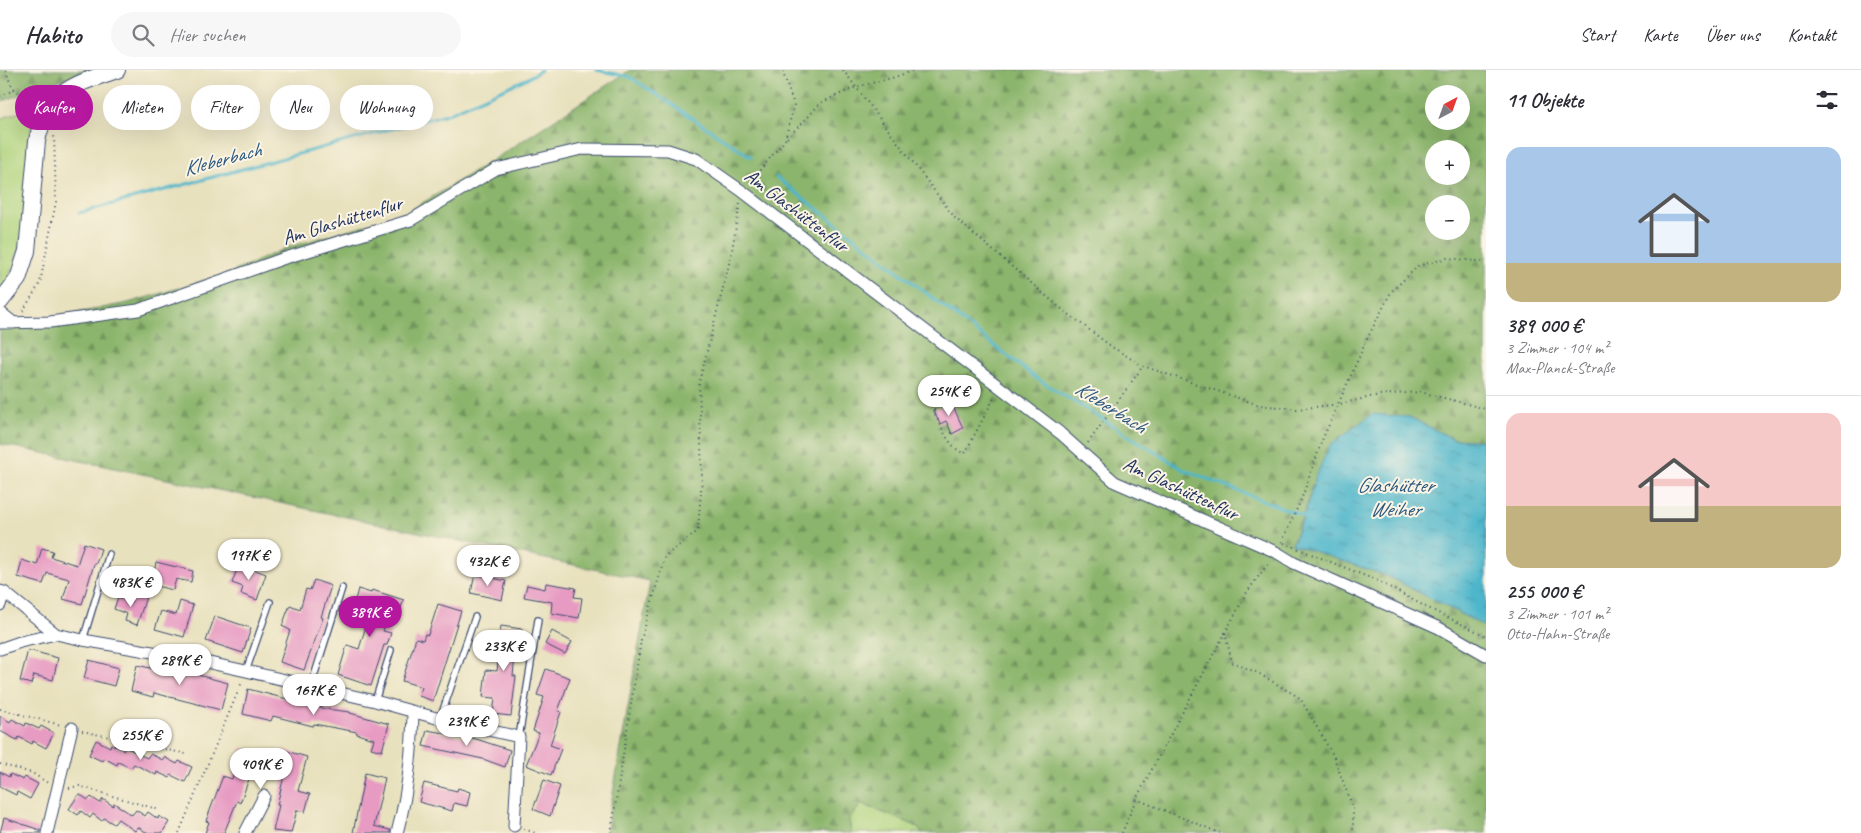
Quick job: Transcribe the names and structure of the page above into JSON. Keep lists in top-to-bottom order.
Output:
{
  "streets": {
    "street": ["Am Glashüttenflur"]
  },
  "water": ["Kleberbach", "Glashütter Weiher"],
  "north": "top right",
  "page": {
    "header": "Habito",
    "search": "Hier suchen",
    "nav": [
      "Start",
      "Karte",
      "Über uns",
      "Kontakt"
    ],
    "heading": "11 Objekte",
    "map_buttons": ["+", "−"],
    "chip": [
      "Kaufen",
      "Mieten",
      "Filter",
      "Neu",
      "Wohnung"
    ],
    "list": [
      {
        "name": "389 000 €",
        "note": "3 Zimmer · 104 m² · Max-Planck-Straße"
      },
      {
        "name": "255 000 €",
        "note": "3 Zimmer · 101 m² · Otto-Hahn-Straße"
      }
    ],
    "price": [
      "254K €",
      "197K €",
      "432K €",
      "483K €",
      "389K €",
      "233K €",
      "289K €",
      "167K €",
      "239K €",
      "255K €",
      "409K €"
    ]
  }
}
